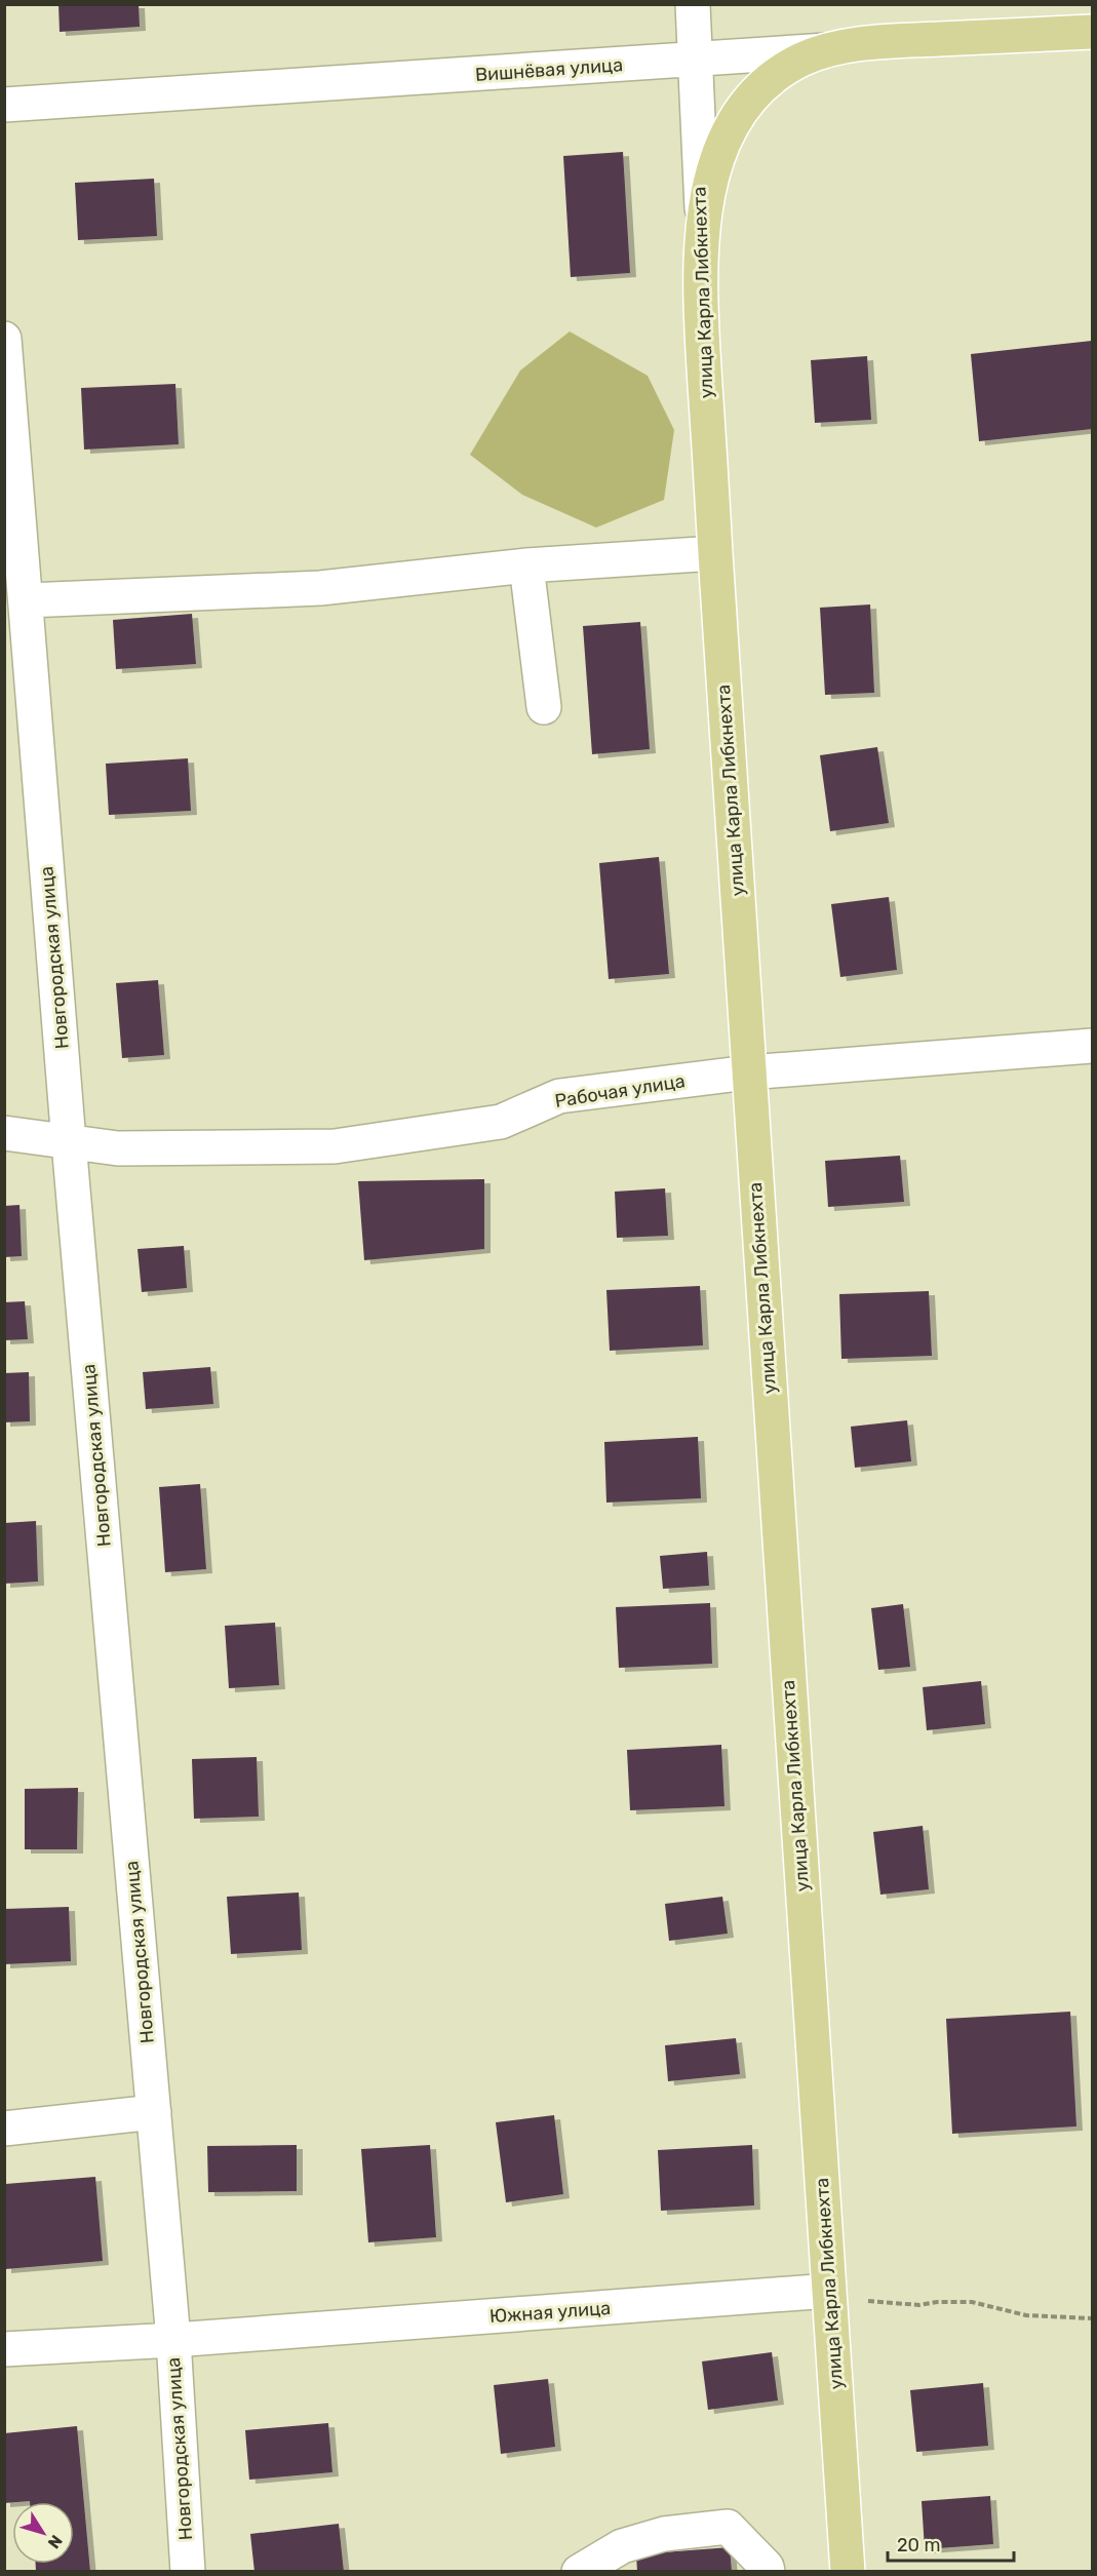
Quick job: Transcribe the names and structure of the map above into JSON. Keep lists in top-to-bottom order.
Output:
{
  "streets": {
    "main road": ["Вишнёвая улица", "улица Карла Либкнехта"],
    "street": ["Новгородская улица", "Рабочая улица", "Южная улица"]
  },
  "crossings": [
    ["Вишнёвая улица", "улица Карла Либкнехта"],
    ["улица Карла Либкнехта", "Рабочая улица"],
    ["улица Карла Либкнехта", "Южная улица"],
    ["Новгородская улица", "Рабочая улица"],
    ["Новгородская улица", "Южная улица"]
  ],
  "scale_bar": "20 m",
  "north": "bottom right"
}
